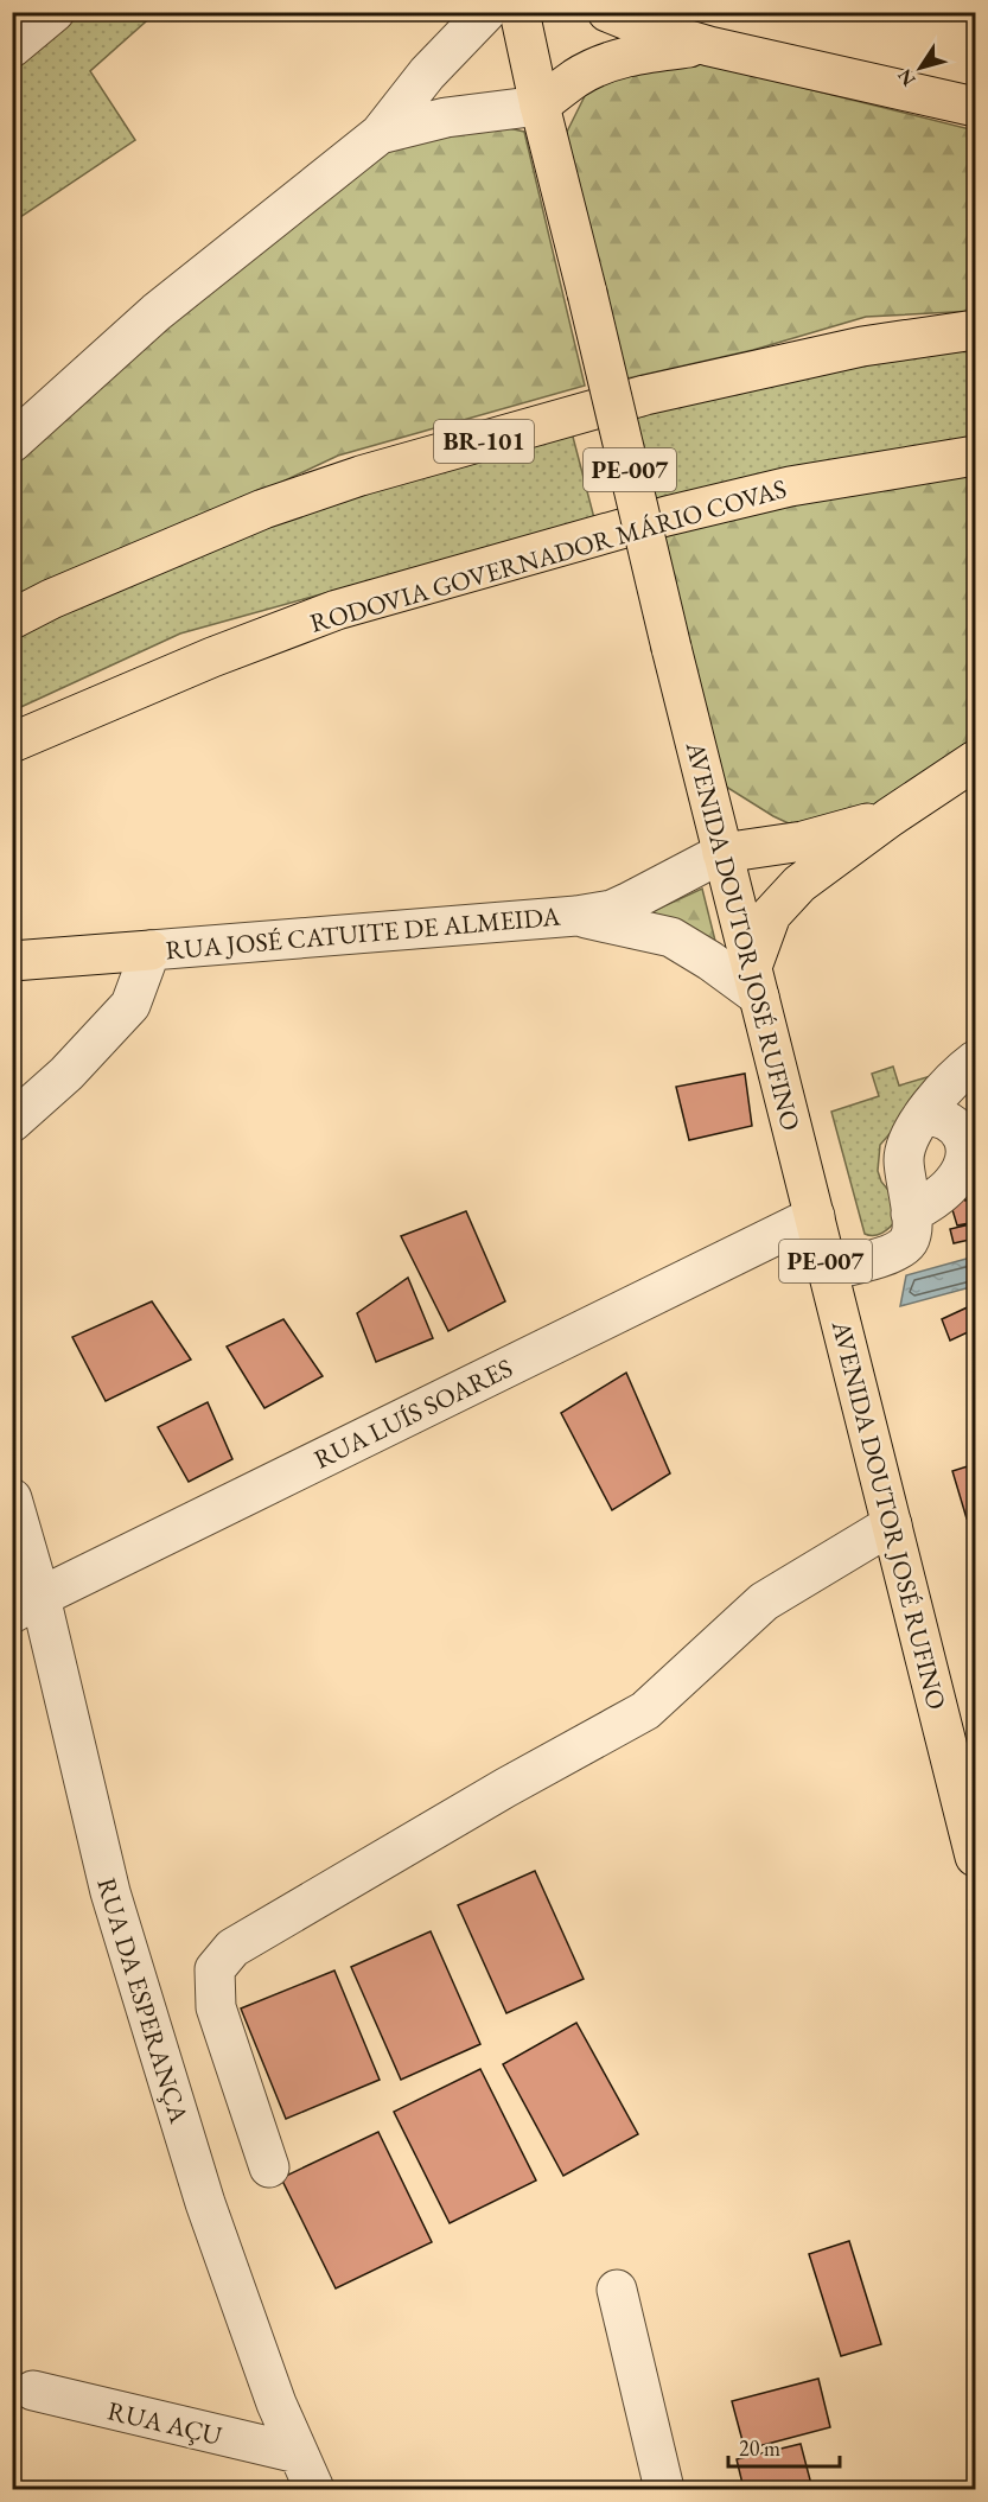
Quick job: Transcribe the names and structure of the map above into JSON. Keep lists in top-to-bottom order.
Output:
{
  "streets": {
    "main road": [
      "BR-101",
      "PE-007",
      "RODOVIA GOVERNADOR MÁRIO COVAS",
      "AVENIDA DOUTOR JOSÉ RUFINO"
    ],
    "street": [
      "RUA JOSÉ CATUITE DE ALMEIDA",
      "RUA LUÍS SOARES",
      "RUA DA ESPERANÇA",
      "RUA AÇU"
    ]
  },
  "crossings": [
    ["RUA JOSÉ CATUITE DE ALMEIDA", "AVENIDA DOUTOR JOSÉ RUFINO"],
    ["AVENIDA DOUTOR JOSÉ RUFINO", "RUA LUÍS SOARES"],
    ["RUA LUÍS SOARES", "RUA DA ESPERANÇA"],
    ["RUA DA ESPERANÇA", "RUA AÇU"]
  ],
  "scale_bar": "20 m",
  "north": "bottom left"
}
